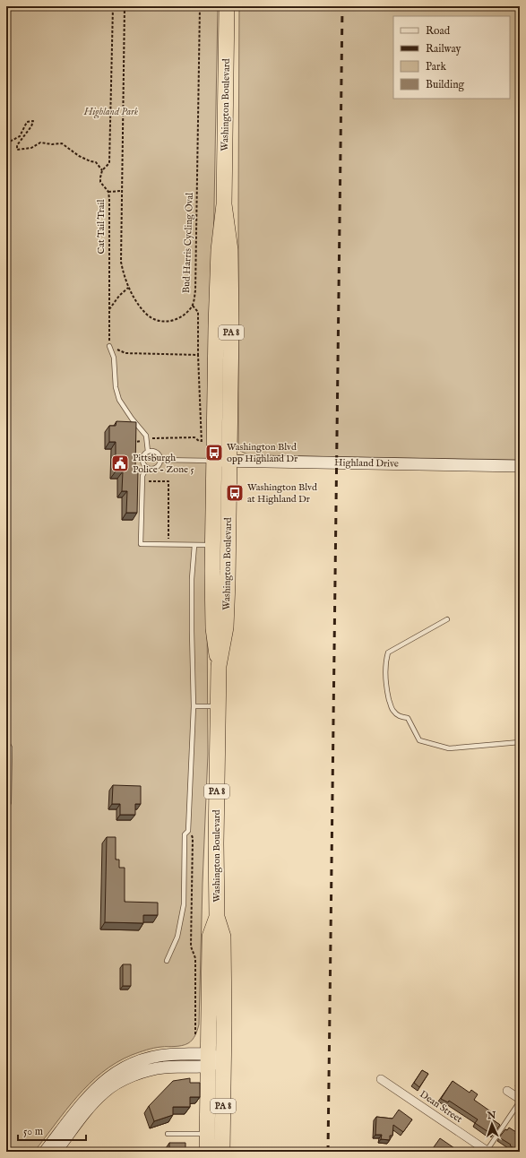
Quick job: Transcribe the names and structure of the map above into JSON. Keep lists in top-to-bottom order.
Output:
{
  "streets": {
    "highway": ["Washington Boulevard", "PA 8"],
    "main road": ["Highland Drive"],
    "street": ["Dean Street"],
    "path": ["Cat Tail Trail", "Bud Harris Cycling Oval"]
  },
  "crossings": [
    ["Washington Boulevard", "Highland Drive"]
  ],
  "parks": ["Highland Park"],
  "places": {
    "bus stop": ["Washington Blvd opp Highland Dr", "Washington Blvd at Highland Dr"],
    "public building": ["Pittsburgh Police - Zone 5"]
  },
  "legend": [
    "Road",
    "Railway",
    "Park",
    "Building"
  ],
  "scale_bar": "50 m",
  "north": "top"
}
